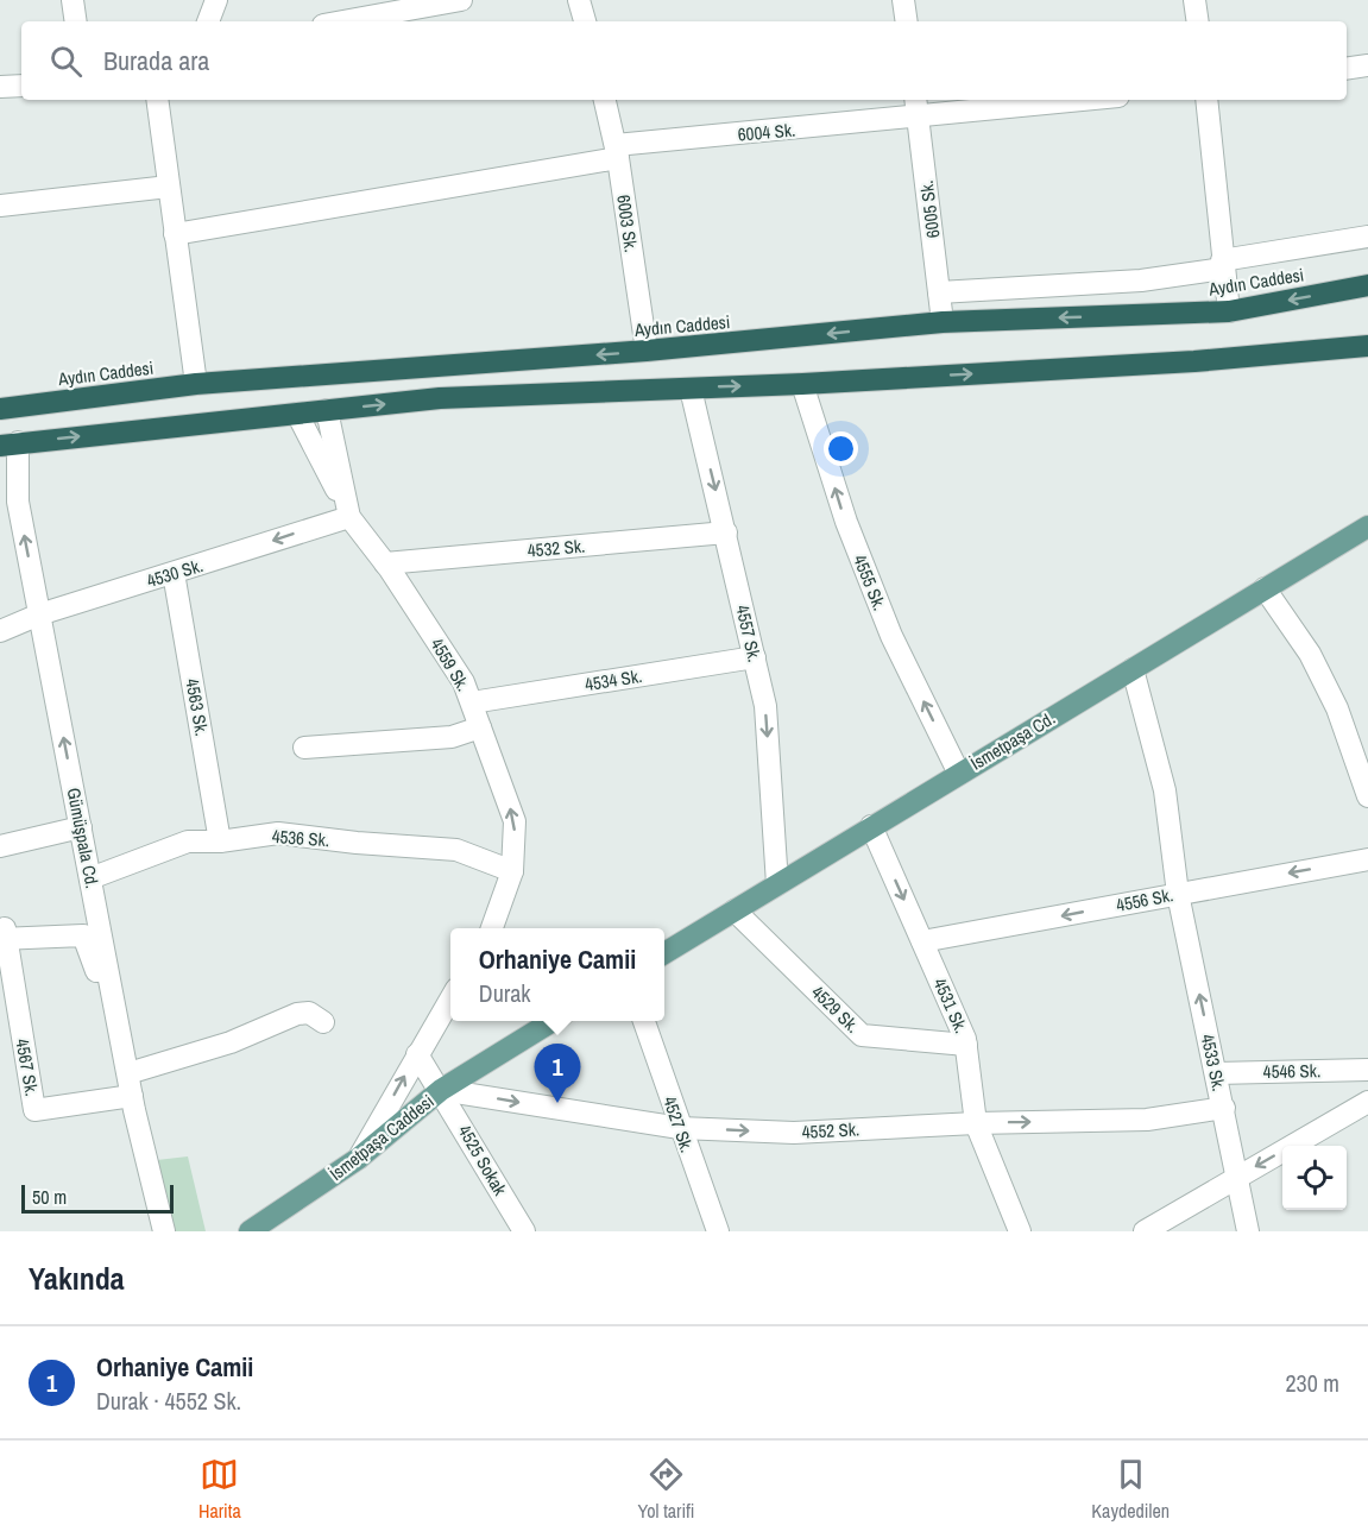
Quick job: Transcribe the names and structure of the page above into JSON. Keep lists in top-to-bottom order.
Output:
{
  "streets": {
    "highway": ["Aydın Caddesi"],
    "main road": ["İsmetpaşa Cd.", "İsmetpaşa Caddesi"],
    "street": [
      "6004 Sk.",
      "6005 Sk.",
      "6003 Sk.",
      "4532 Sk.",
      "4530 Sk.",
      "4555 Sk.",
      "4557 Sk.",
      "4559 Sk.",
      "4534 Sk.",
      "4563 Sk.",
      "Gümüşpala Cd.",
      "4536 Sk.",
      "4556 Sk.",
      "4531 Sk.",
      "4529 Sk.",
      "4533 Sk.",
      "4567 Sk.",
      "4546 Sk.",
      "4527 Sk.",
      "4552 Sk.",
      "4525 Sokak"
    ]
  },
  "crossings": [
    ["6004 Sk.", "6005 Sk."],
    ["6004 Sk.", "6003 Sk."],
    ["6005 Sk.", "Aydın Caddesi"],
    ["6003 Sk.", "Aydın Caddesi"],
    ["4532 Sk.", "4557 Sk."],
    ["4532 Sk.", "4559 Sk."],
    ["4530 Sk.", "4559 Sk."],
    ["4530 Sk.", "4563 Sk."],
    ["4530 Sk.", "Gümüşpala Cd."],
    ["4555 Sk.", "İsmetpaşa Cd."],
    ["4557 Sk.", "4534 Sk."],
    ["4557 Sk.", "İsmetpaşa Cd."],
    ["4559 Sk.", "4534 Sk."],
    ["4559 Sk.", "4536 Sk."],
    ["4563 Sk.", "4536 Sk."],
    ["İsmetpaşa Cd.", "4531 Sk."],
    ["İsmetpaşa Cd.", "4529 Sk."],
    ["İsmetpaşa Cd.", "4533 Sk."],
    ["Gümüşpala Cd.", "4536 Sk."],
    ["Gümüşpala Cd.", "4567 Sk."],
    ["4556 Sk.", "4531 Sk."],
    ["4556 Sk.", "4533 Sk."],
    ["4531 Sk.", "4529 Sk."],
    ["4531 Sk.", "4552 Sk."],
    ["4533 Sk.", "4546 Sk."],
    ["4533 Sk.", "4552 Sk."],
    ["4527 Sk.", "4552 Sk."],
    ["4552 Sk.", "İsmetpaşa Caddesi"],
    ["4552 Sk.", "4525 Sokak"],
    ["İsmetpaşa Caddesi", "4525 Sokak"]
  ],
  "one_way": [
    "4530 Sk.",
    "4555 Sk.",
    "4557 Sk.",
    "Gümüşpala Cd.",
    "4556 Sk.",
    "4552 Sk."
  ],
  "scale_bar": "50 m",
  "page": {
    "search": "Burada ara",
    "popup": ["Orhaniye Camii", "Durak"],
    "pins": "1",
    "scale": "50 m",
    "heading": "Yakında",
    "list": [
      {
        "mark": "1",
        "name": "Orhaniye Camii",
        "note": "Durak · 4552 Sk.",
        "value": "230 m"
      }
    ],
    "nav": ["Harita", "Yol tarifi", "Kaydedilen"]
  }
}
